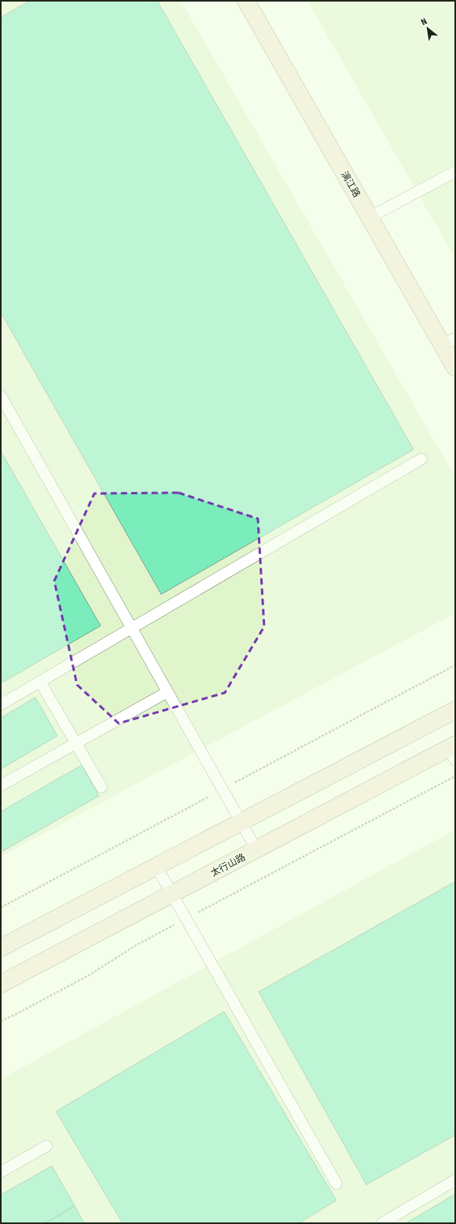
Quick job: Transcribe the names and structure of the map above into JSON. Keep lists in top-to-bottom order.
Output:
{
  "streets": {
    "street": ["漓江路", "太行山路"]
  },
  "north": "top left"
}
